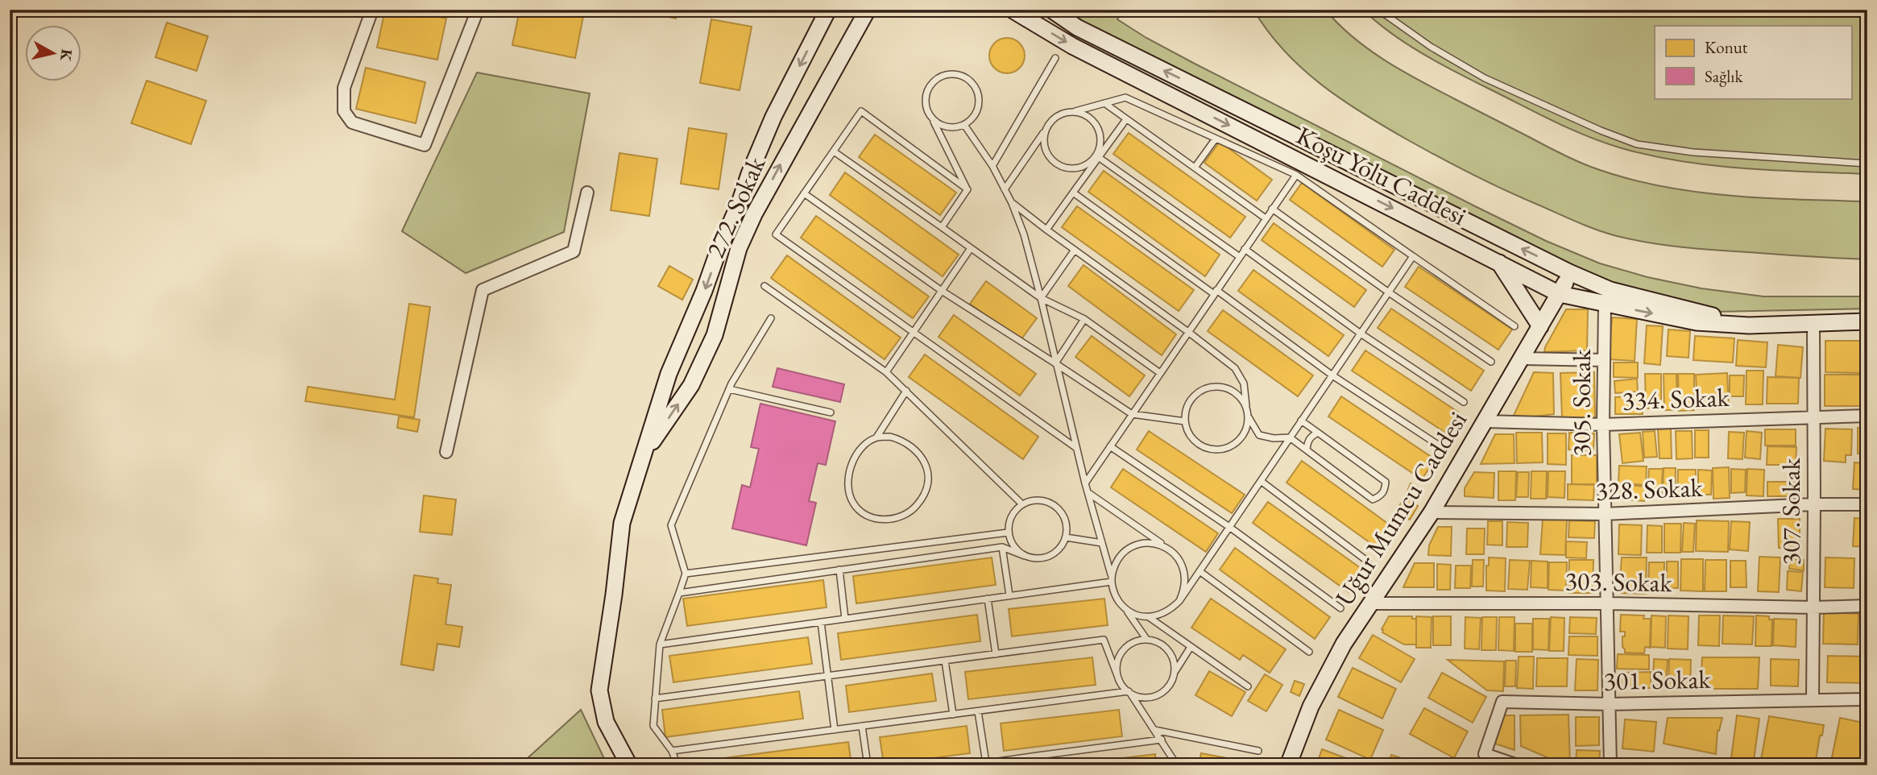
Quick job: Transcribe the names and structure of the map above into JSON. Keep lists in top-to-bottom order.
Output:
{
  "streets": {
    "main road": ["Koşu Yolu Caddesi", "272. Sokak", "Uğur Mumcu Caddesi"],
    "street": [
      "334. Sokak",
      "305. Sokak",
      "328. Sokak",
      "307. Sokak",
      "303. Sokak",
      "301. Sokak"
    ]
  },
  "crossings": [
    ["Koşu Yolu Caddesi", "305. Sokak"],
    ["Koşu Yolu Caddesi", "Uğur Mumcu Caddesi"],
    ["Koşu Yolu Caddesi", "307. Sokak"],
    ["334. Sokak", "305. Sokak"],
    ["334. Sokak", "Uğur Mumcu Caddesi"],
    ["334. Sokak", "307. Sokak"],
    ["305. Sokak", "328. Sokak"],
    ["305. Sokak", "303. Sokak"],
    ["305. Sokak", "301. Sokak"],
    ["328. Sokak", "Uğur Mumcu Caddesi"],
    ["328. Sokak", "307. Sokak"],
    ["Uğur Mumcu Caddesi", "303. Sokak"],
    ["307. Sokak", "303. Sokak"],
    ["307. Sokak", "301. Sokak"]
  ],
  "legend": ["Konut", "Sağlık"],
  "north": "right"
}
